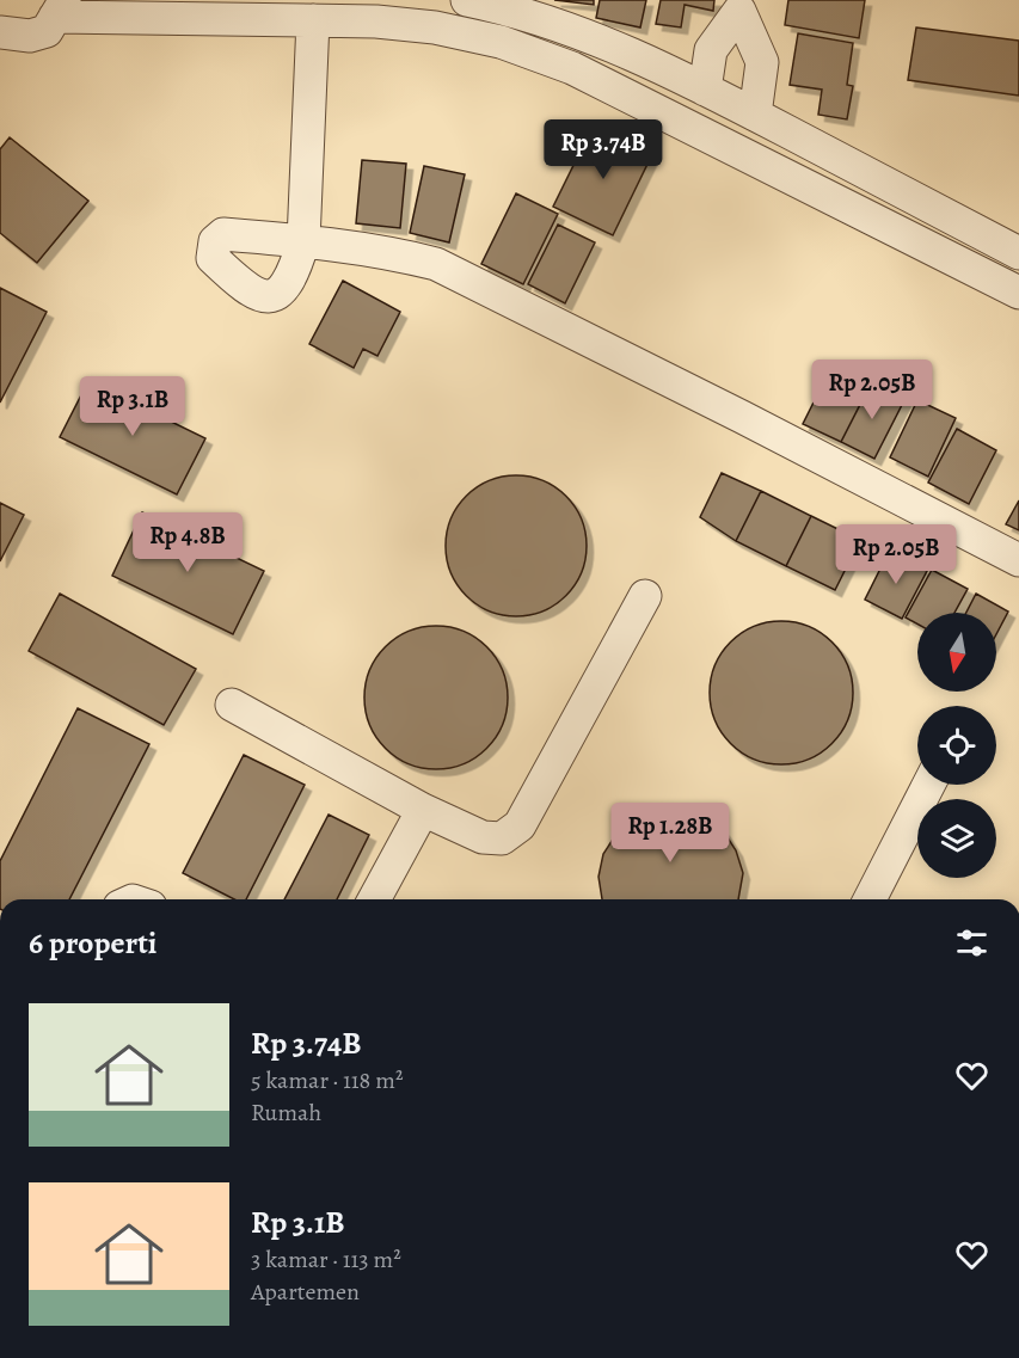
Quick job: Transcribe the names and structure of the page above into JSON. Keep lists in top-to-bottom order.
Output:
{
  "north": "bottom",
  "page": {
    "price": [
      "Rp 3.74B",
      "Rp 2.05B",
      "Rp 3.1B",
      "Rp 4.8B",
      "Rp 2.05B",
      "Rp 1.28B"
    ],
    "heading": "6 properti",
    "list": [
      {
        "name": "Rp 3.74B",
        "note": "5 kamar · 118 m² · Rumah"
      },
      {
        "name": "Rp 3.1B",
        "note": "3 kamar · 113 m² · Apartemen"
      }
    ]
  }
}
